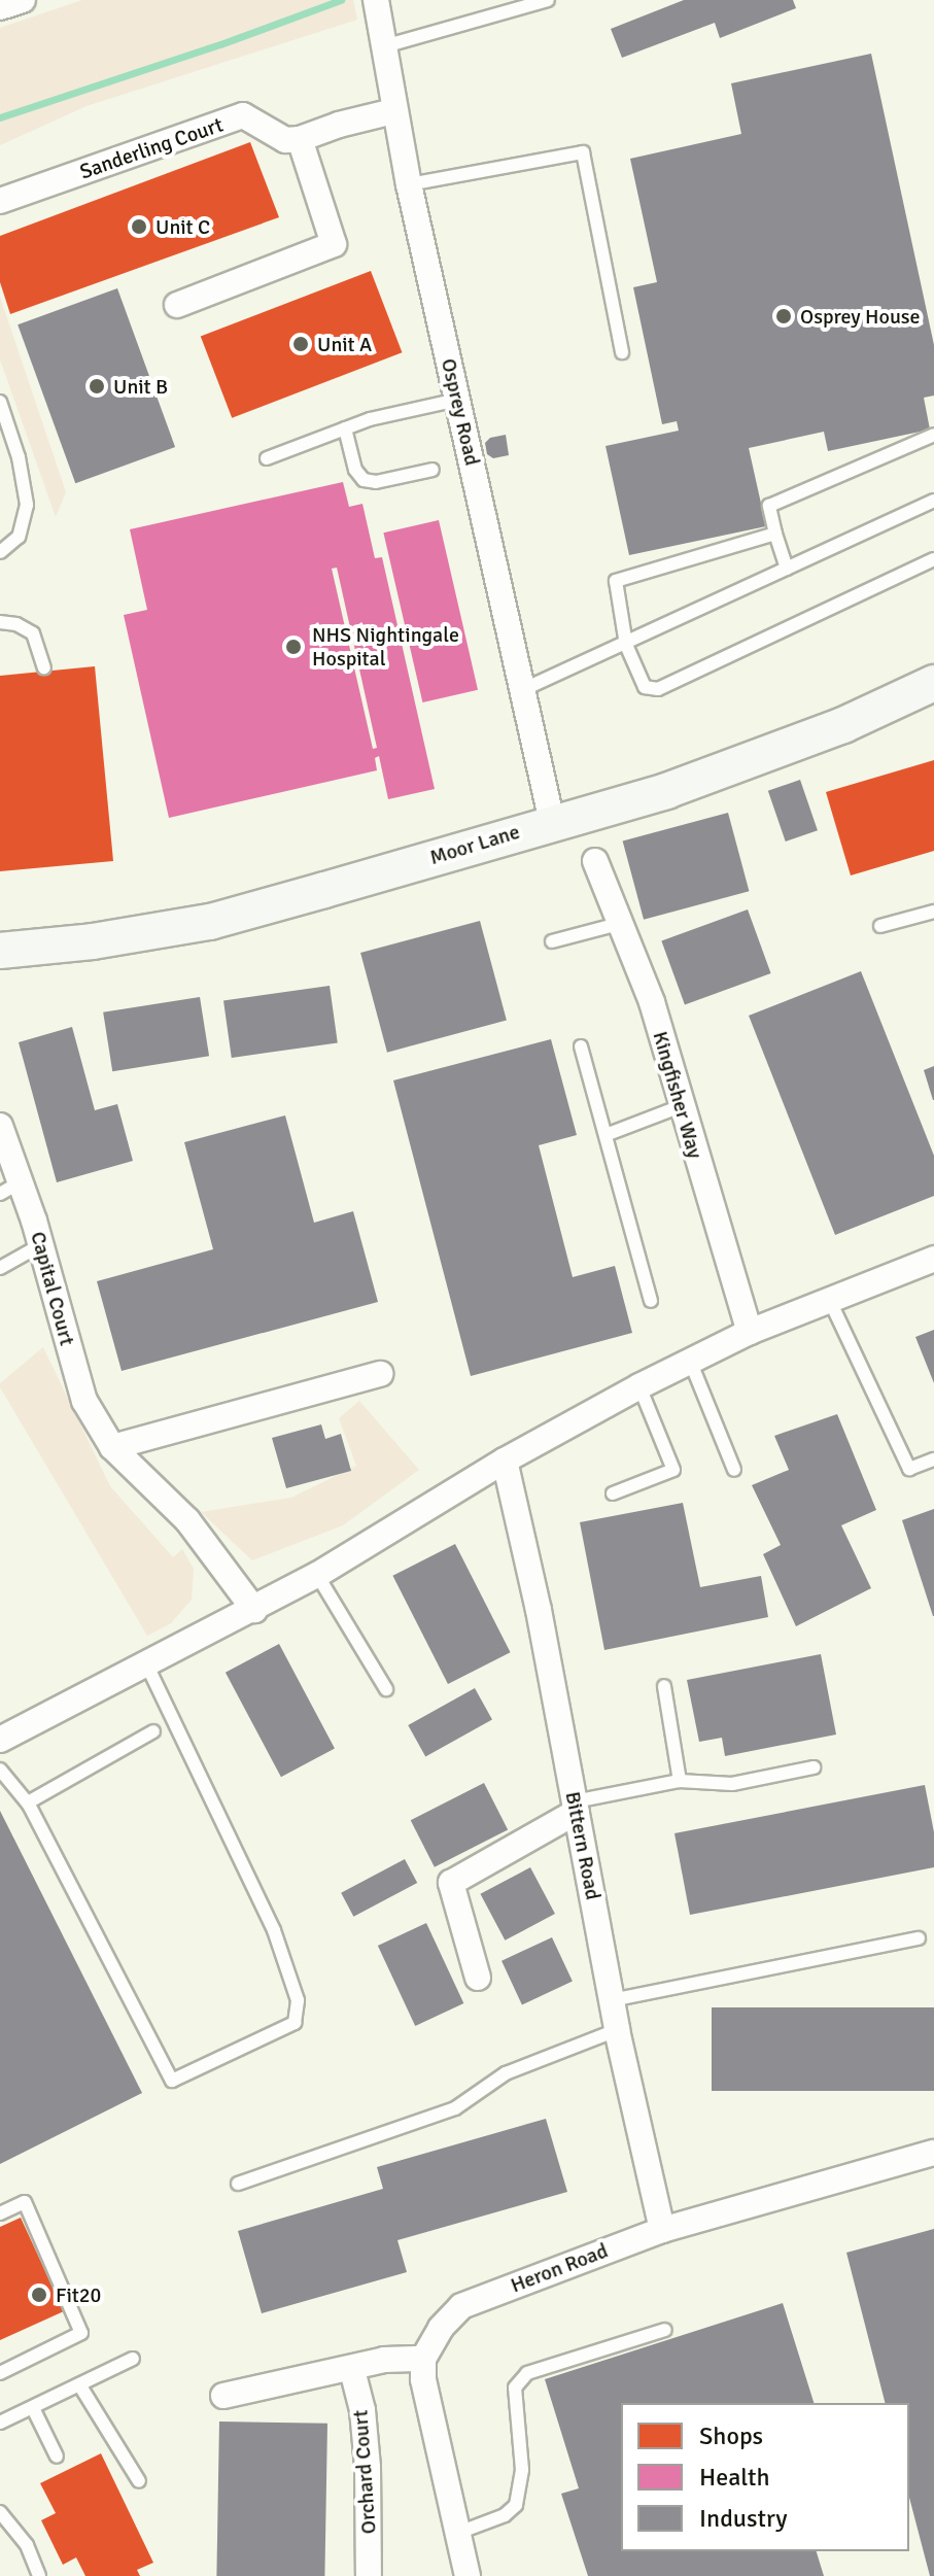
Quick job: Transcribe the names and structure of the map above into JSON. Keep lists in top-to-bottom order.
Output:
{
  "streets": {
    "main road": ["Moor Lane"],
    "street": [
      "Sanderling Court",
      "Osprey Road",
      "Kingfisher Way",
      "Capital Court",
      "Bittern Road",
      "Heron Road",
      "Orchard Court"
    ]
  },
  "crossings": [
    ["Osprey Road", "Moor Lane"],
    ["Bittern Road", "Heron Road"]
  ],
  "places": [
    "Unit C",
    "Osprey House",
    "Unit A",
    "Unit B",
    "NHS Nightingale Hospital",
    "Fit20"
  ],
  "legend": ["Shops", "Health", "Industry"]
}
